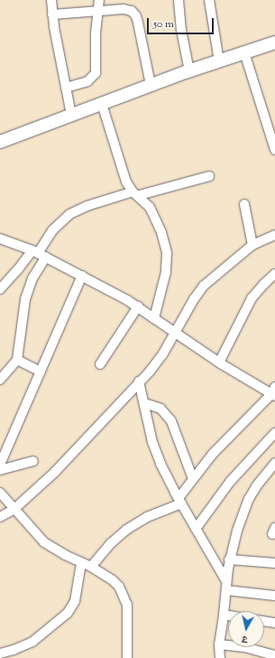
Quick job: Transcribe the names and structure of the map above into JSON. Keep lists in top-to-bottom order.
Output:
{
  "scale_bar": "50 m",
  "north": "bottom"
}
